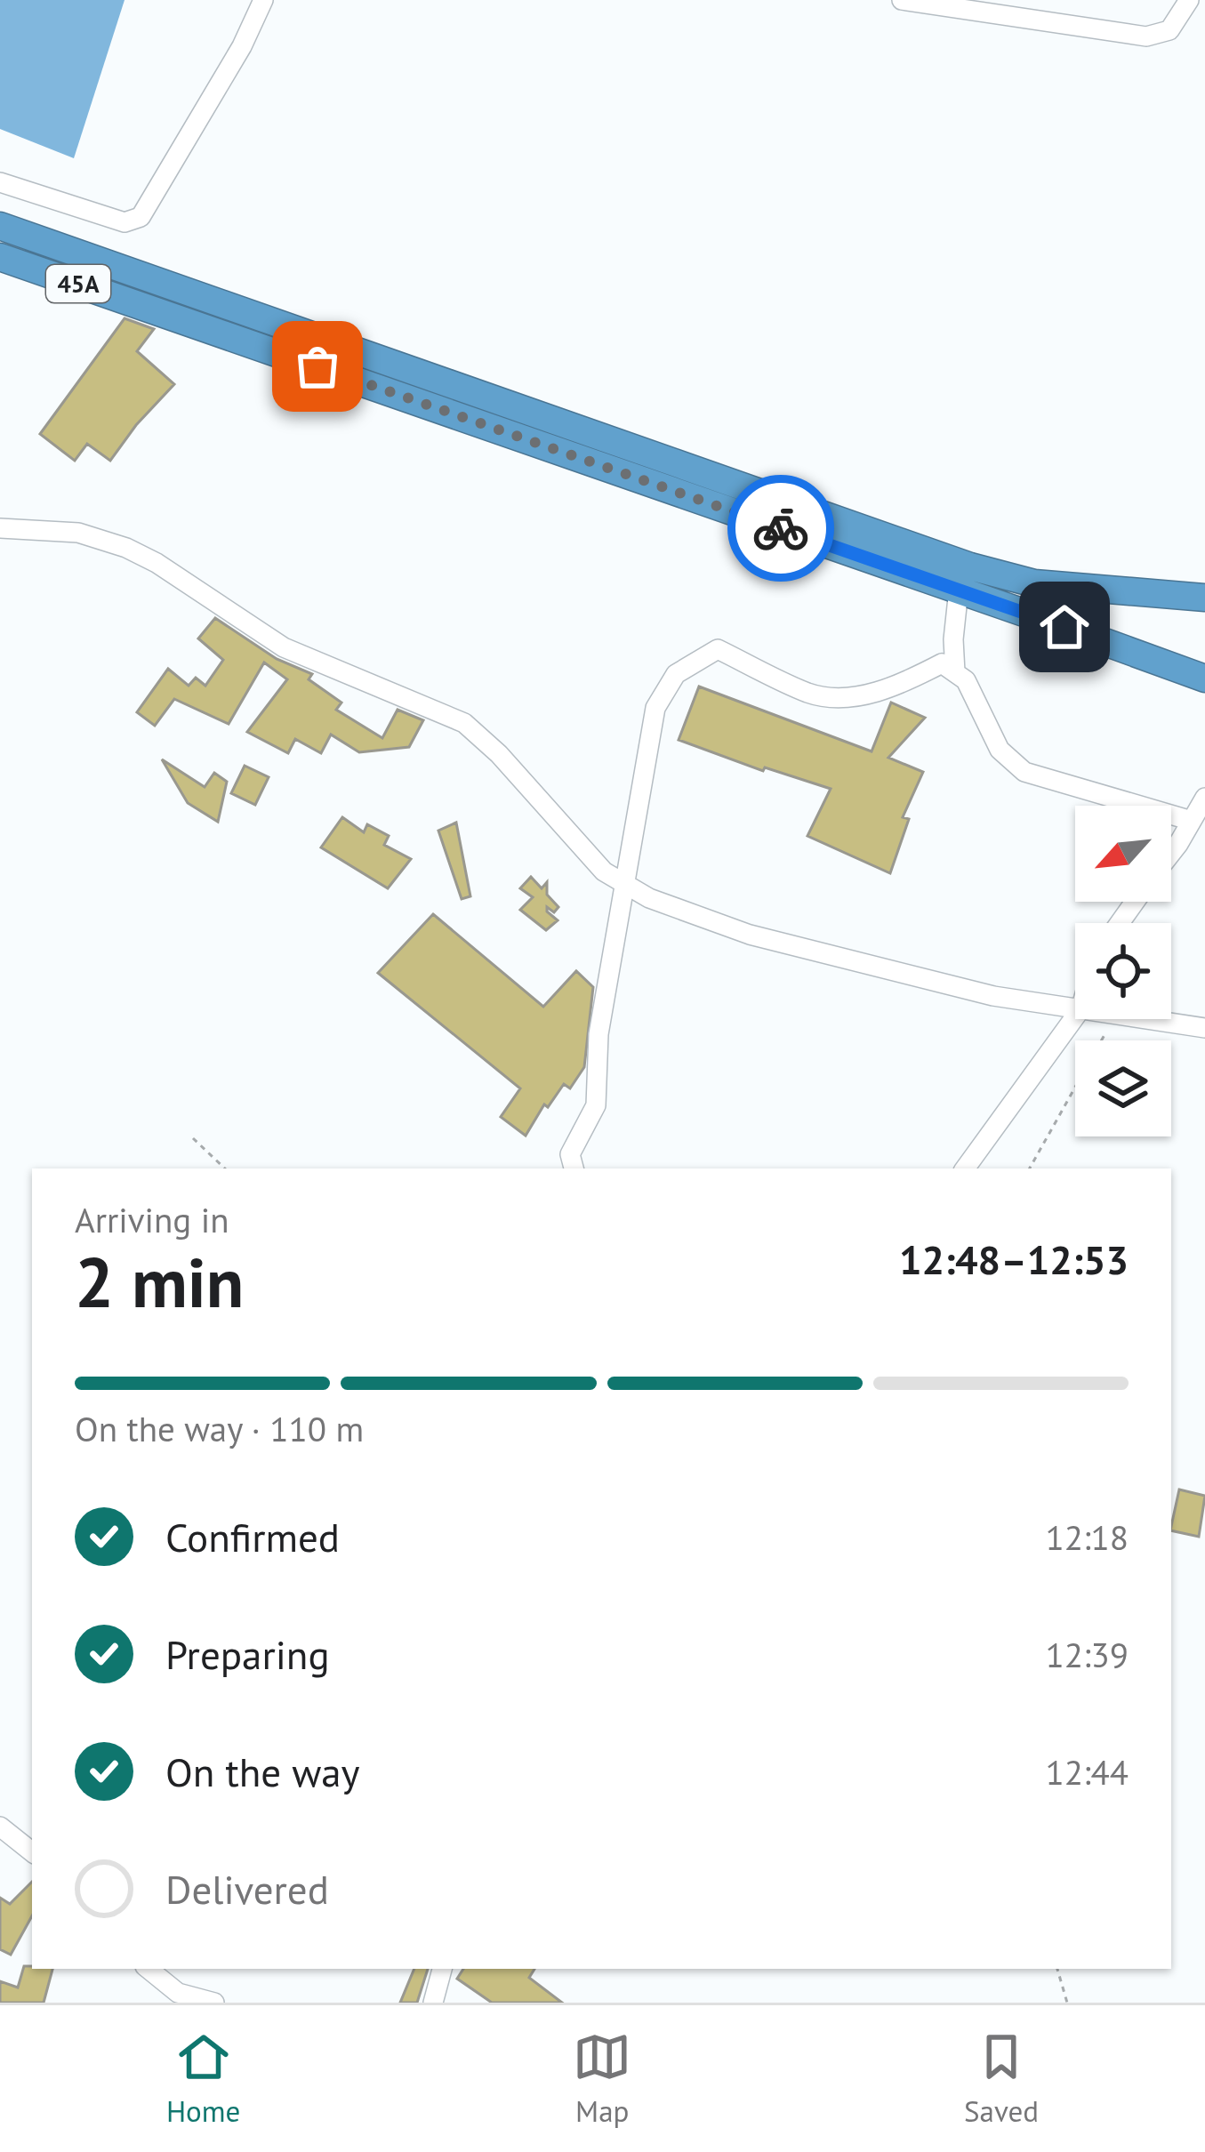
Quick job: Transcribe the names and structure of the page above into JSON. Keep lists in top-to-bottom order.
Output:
{
  "streets": {
    "highway": ["45A"]
  },
  "north": "bottom left",
  "page": {
    "heading": ["2 min", "Arriving in", "12:48–12:53"],
    "bar": "On the way · 110 m",
    "list": [
      ["Confirmed", "12:18"],
      ["Preparing", "12:39"],
      ["On the way", "12:44"],
      "Delivered"
    ],
    "tabs": ["Home", "Map", "Saved"]
  }
}
